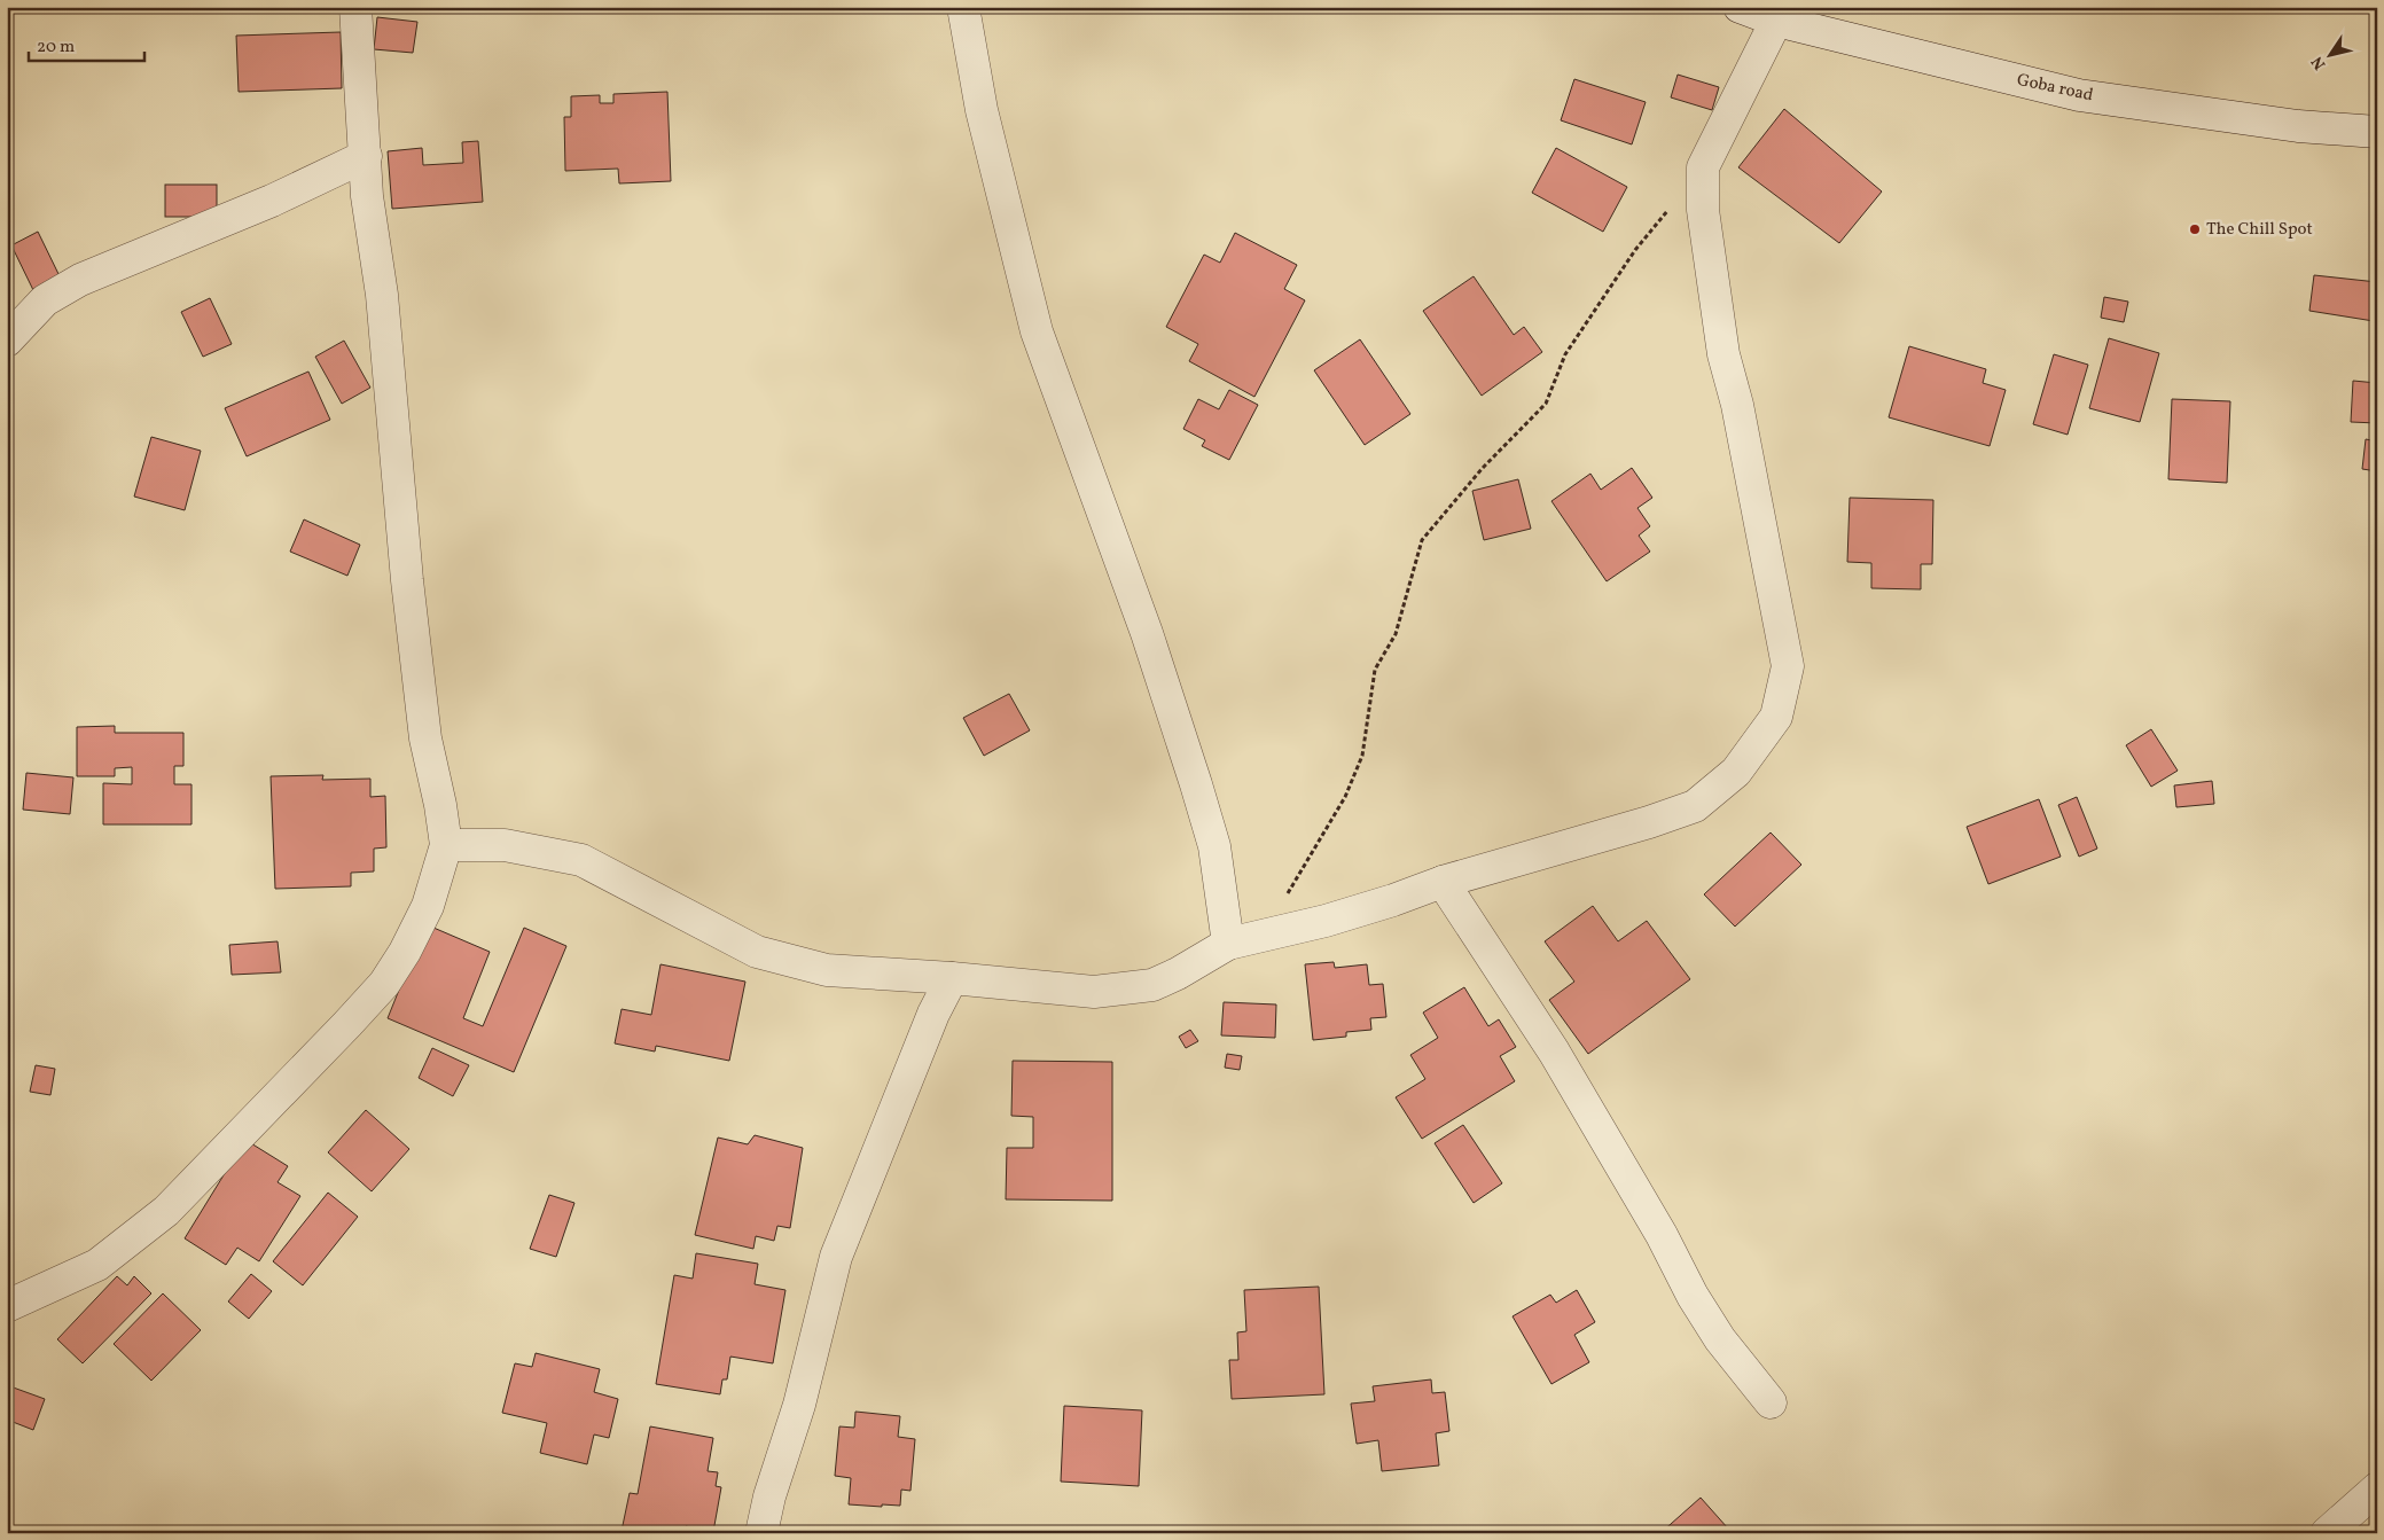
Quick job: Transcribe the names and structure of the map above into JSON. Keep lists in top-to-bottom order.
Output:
{
  "streets": {
    "street": ["Goba road"]
  },
  "places": ["The Chill Spot"],
  "scale_bar": "20 m",
  "north": "bottom left"
}
